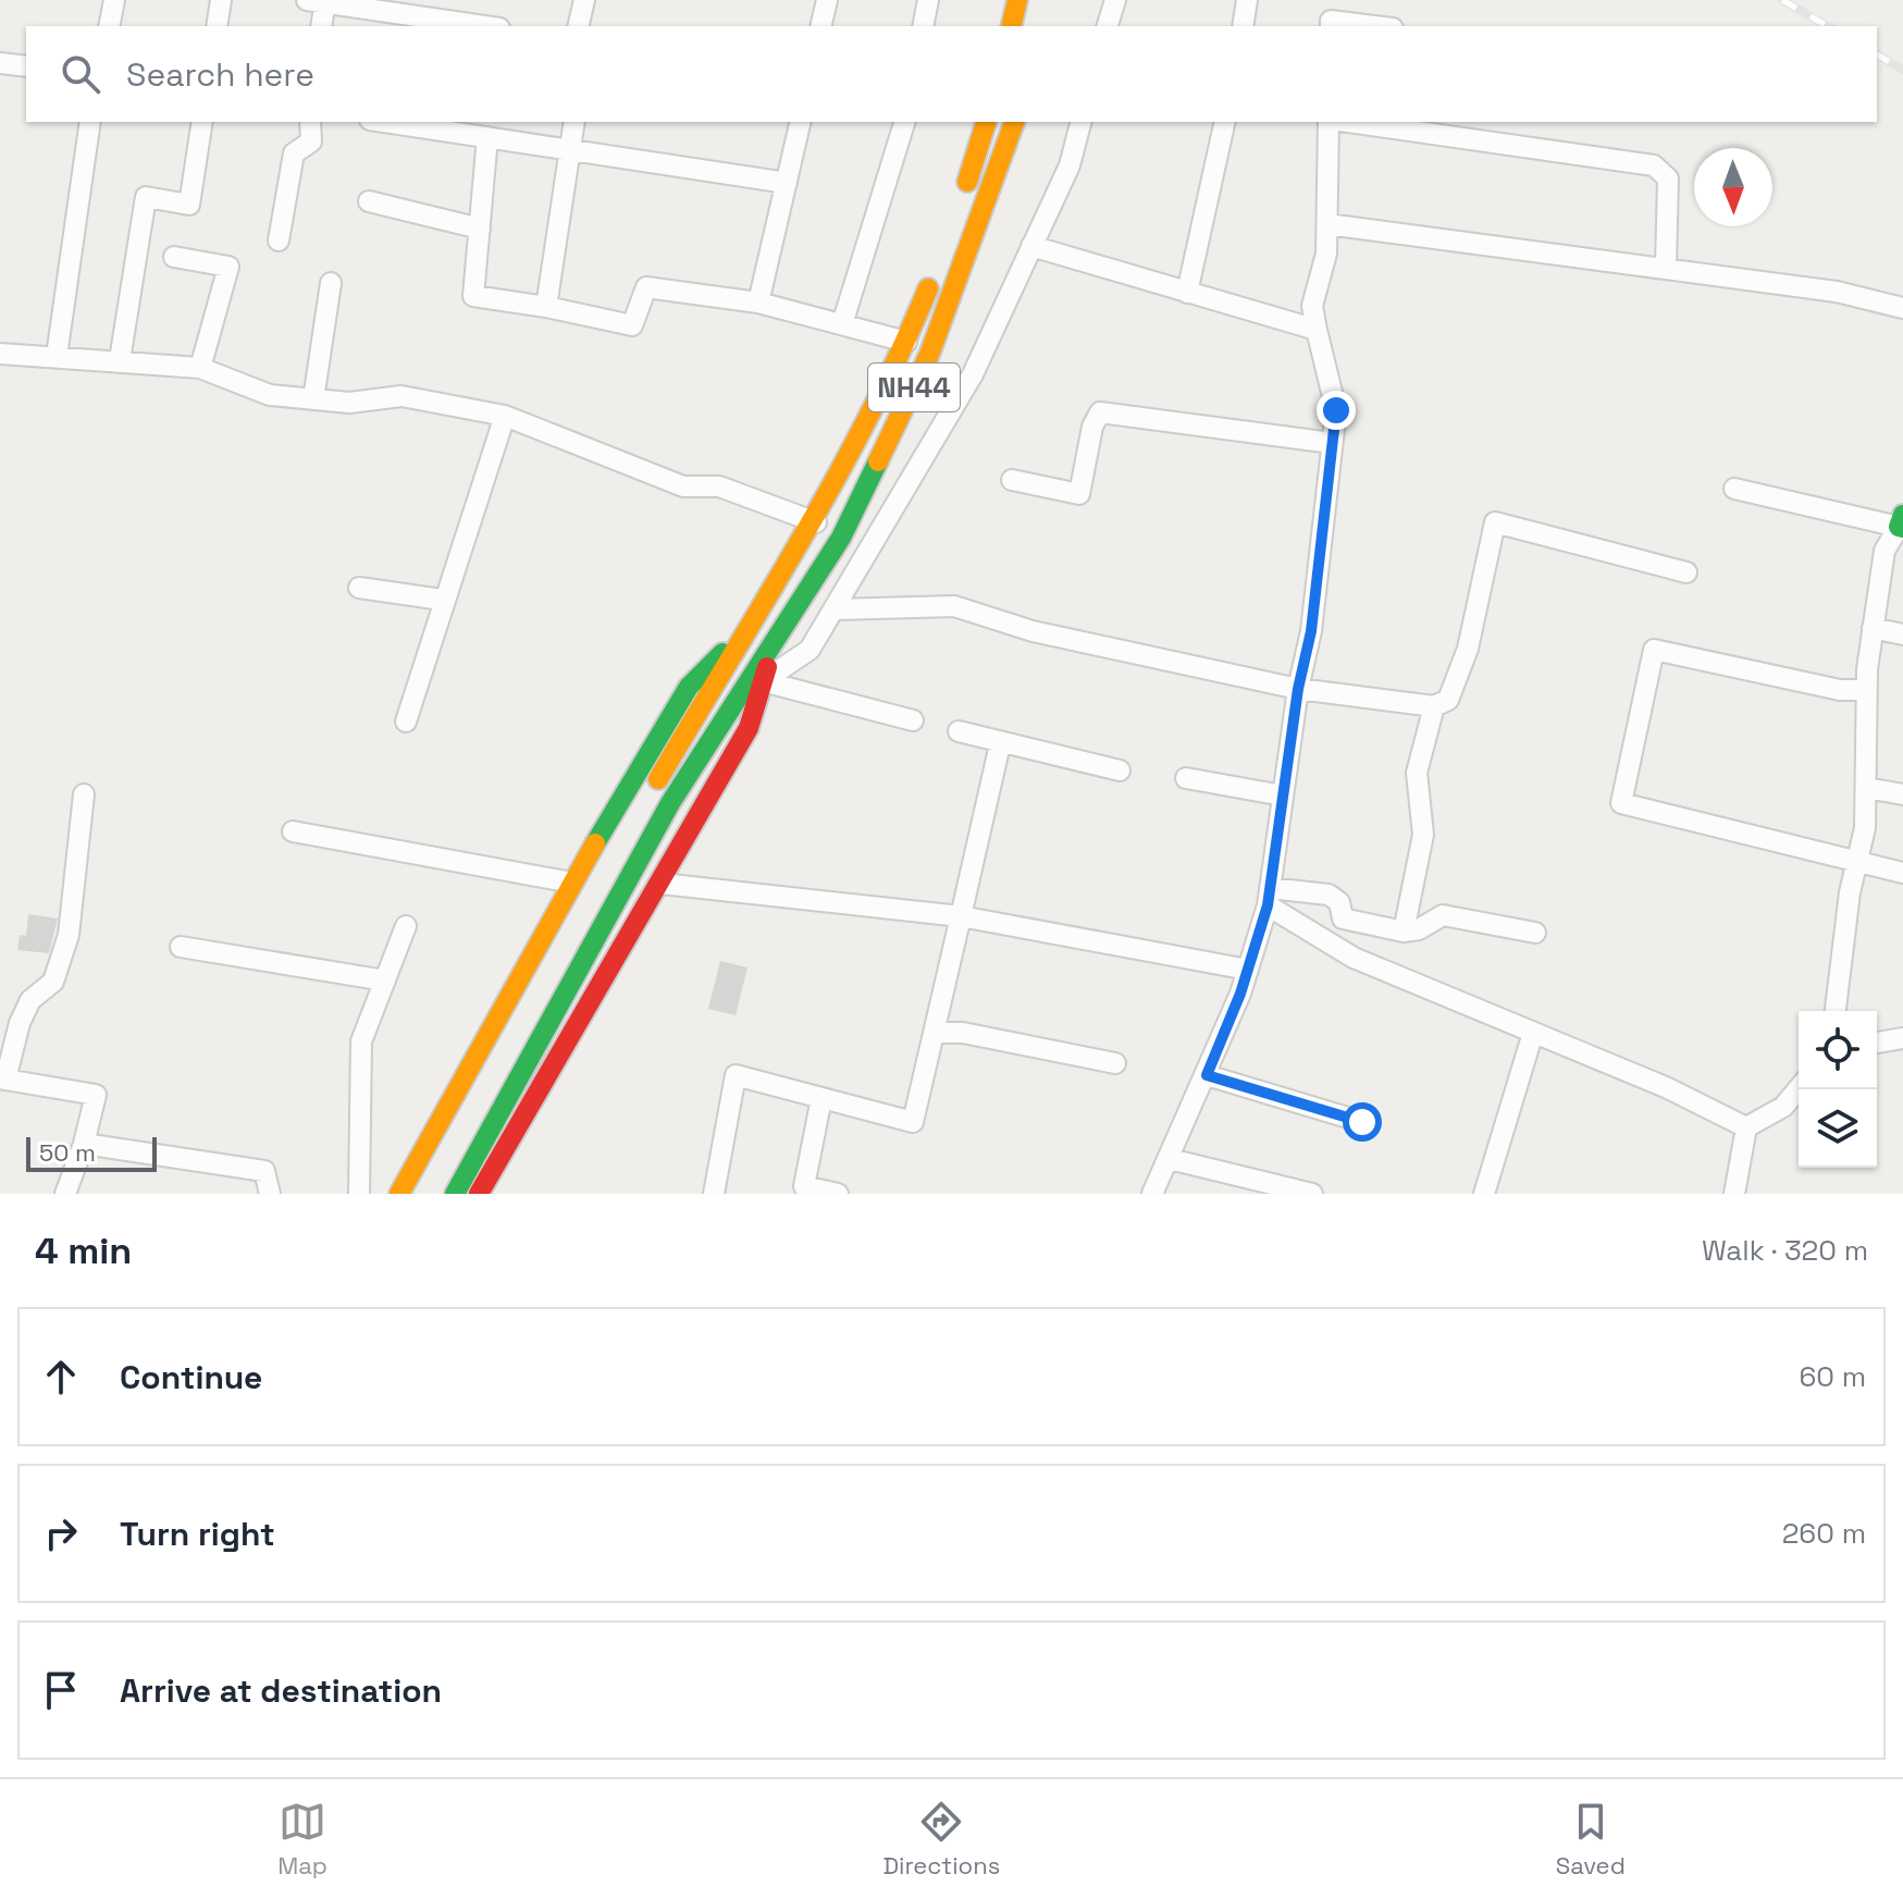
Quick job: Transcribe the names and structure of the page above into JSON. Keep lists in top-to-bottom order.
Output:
{
  "streets": {
    "main road": ["NH44"]
  },
  "scale_bar": "50 m",
  "north": "bottom",
  "page": {
    "search": "Search here",
    "scale": "50 m",
    "heading": ["4 min", "Walk · 320 m"],
    "list": [
      ["Continue", "60 m"],
      ["Turn right", "260 m"],
      "Arrive at destination"
    ],
    "nav": ["Map", "Directions", "Saved"]
  }
}
